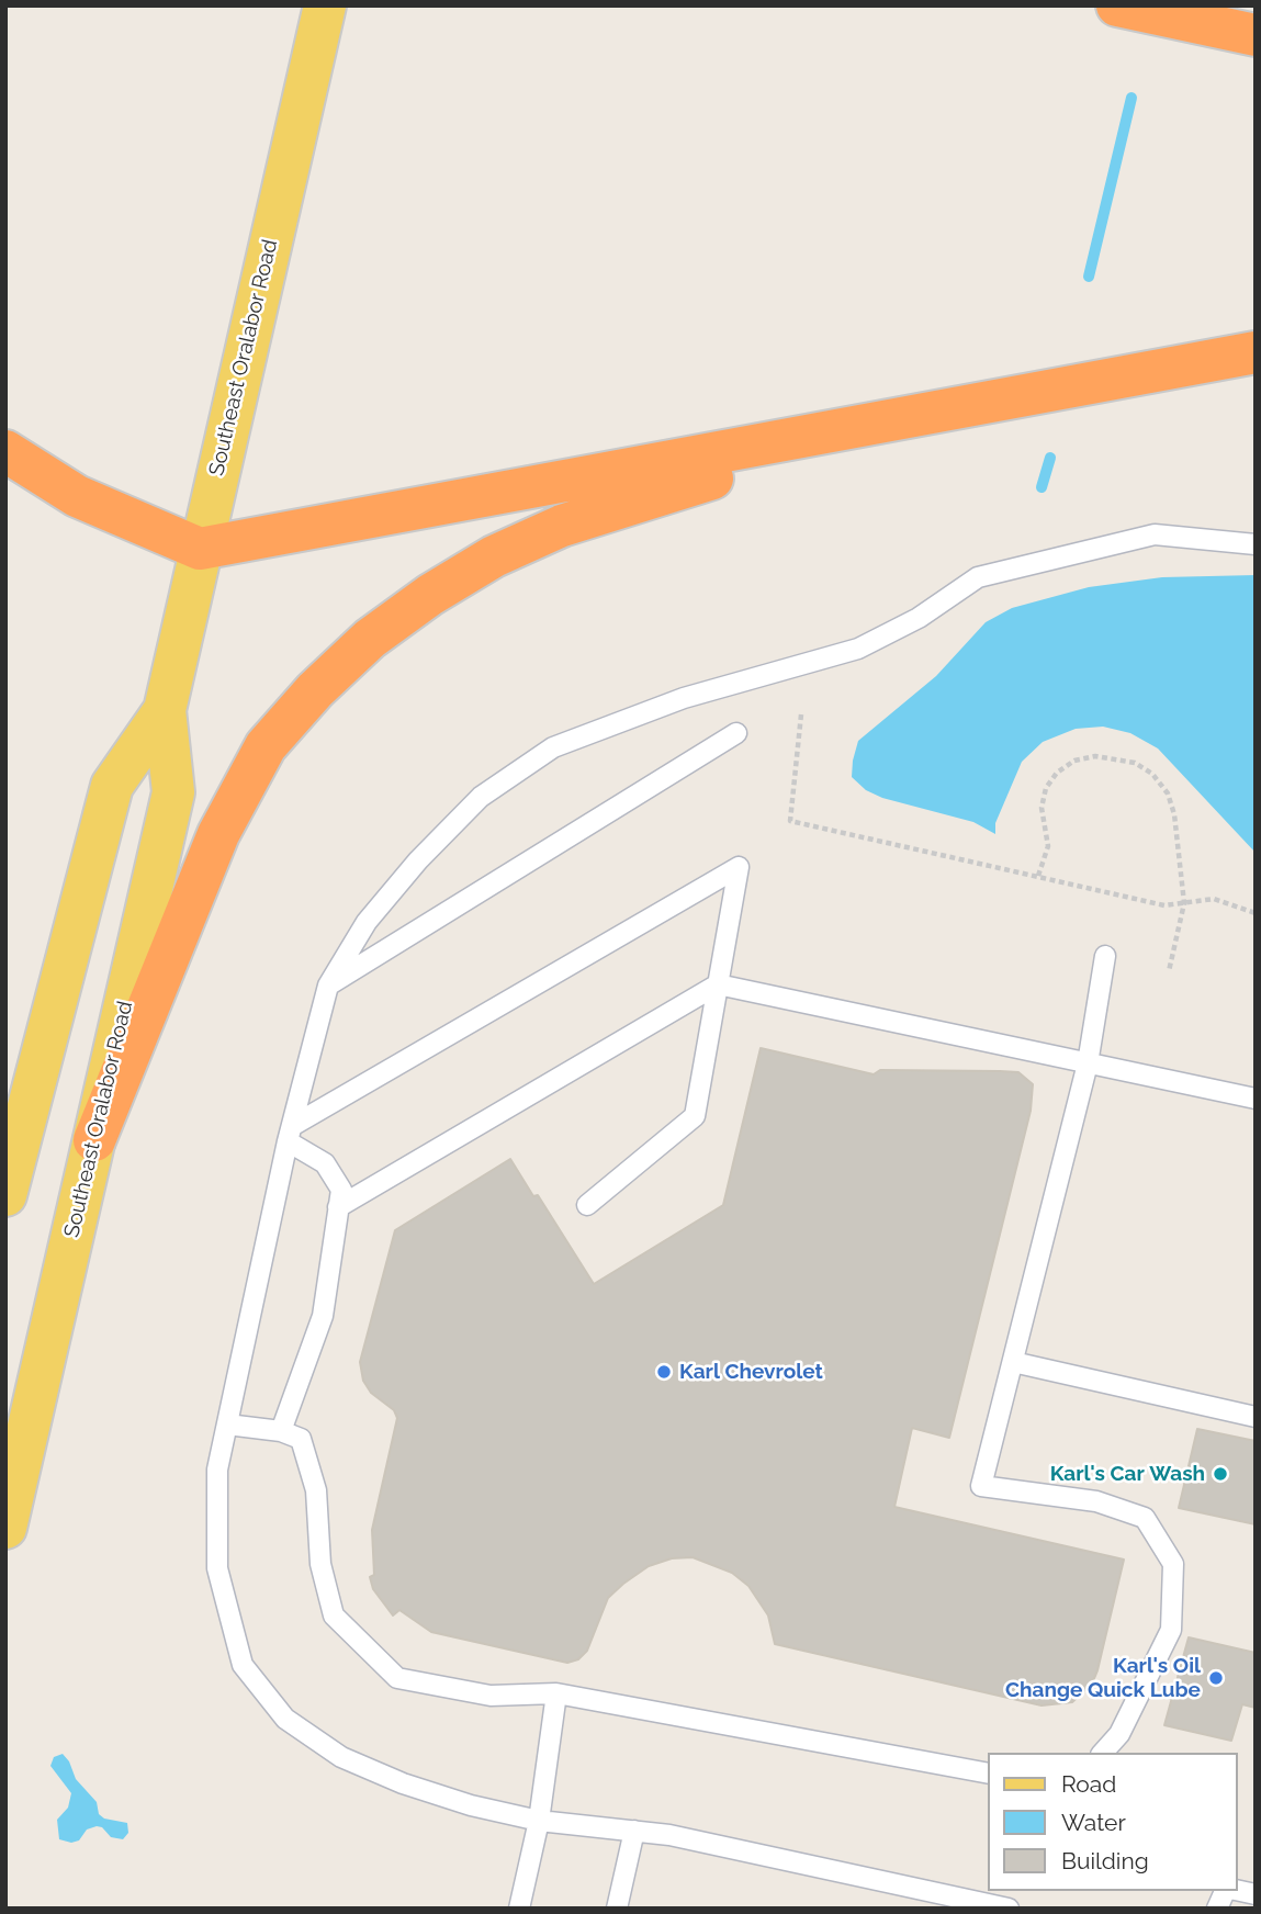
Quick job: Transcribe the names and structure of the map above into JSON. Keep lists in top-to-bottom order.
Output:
{
  "streets": {
    "main road": ["Southeast Oralabor Road"]
  },
  "places": ["Karl Chevrolet", "Karl's Car Wash", "Karl's Oil Change Quick Lube"],
  "legend": ["Road", "Water", "Building"]
}
